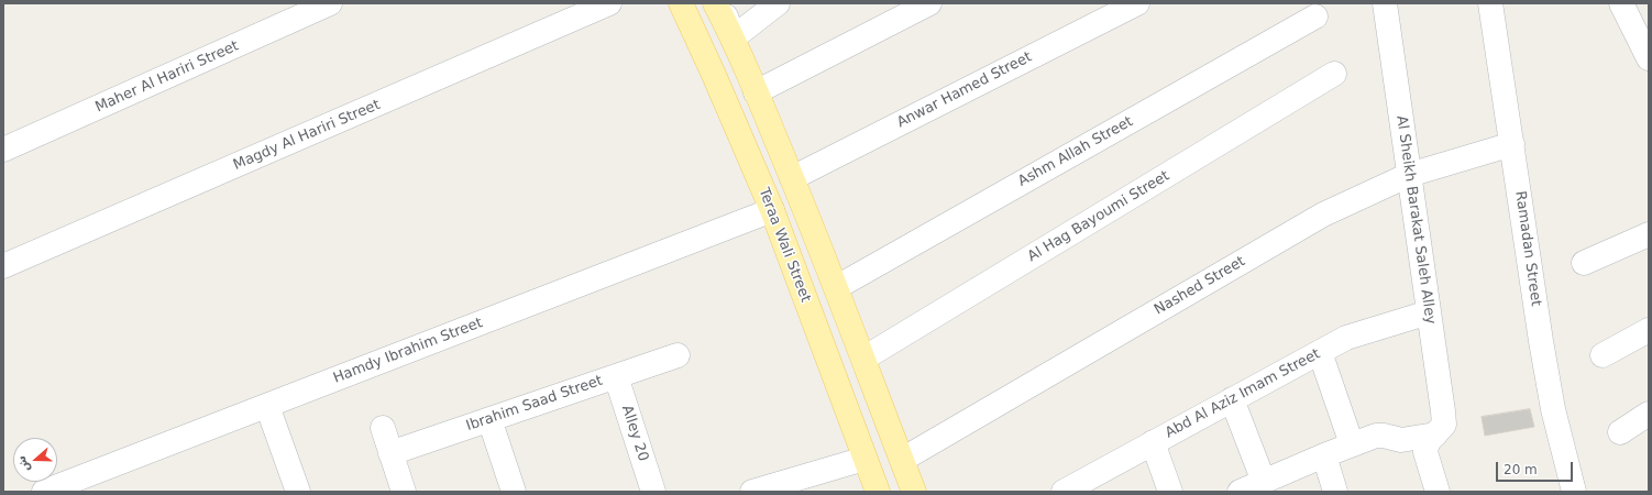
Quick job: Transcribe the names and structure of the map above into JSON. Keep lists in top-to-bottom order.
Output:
{
  "streets": {
    "main road": ["Teraa Wali Street"],
    "street": [
      "Maher Al Hariri Street",
      "Anwar Hamed Street",
      "Magdy Al Hariri Street",
      "Ashm Allah Street",
      "Al Hag Bayoumi Street",
      "Al Sheikh Barakat Saleh Alley",
      "Ramadan Street",
      "Nashed Street",
      "Hamdy Ibrahim Street",
      "Abd Al Aziz Imam Street",
      "Ibrahim Saad Street",
      "Alley 20"
    ]
  },
  "crossings": [
    ["Al Sheikh Barakat Saleh Alley", "Nashed Street"],
    ["Al Sheikh Barakat Saleh Alley", "Abd Al Aziz Imam Street"],
    ["Teraa Wali Street", "Hamdy Ibrahim Street"],
    ["Ramadan Street", "Nashed Street"],
    ["Ibrahim Saad Street", "Alley 20"]
  ],
  "scale_bar": "20 m",
  "north": "left"
}
